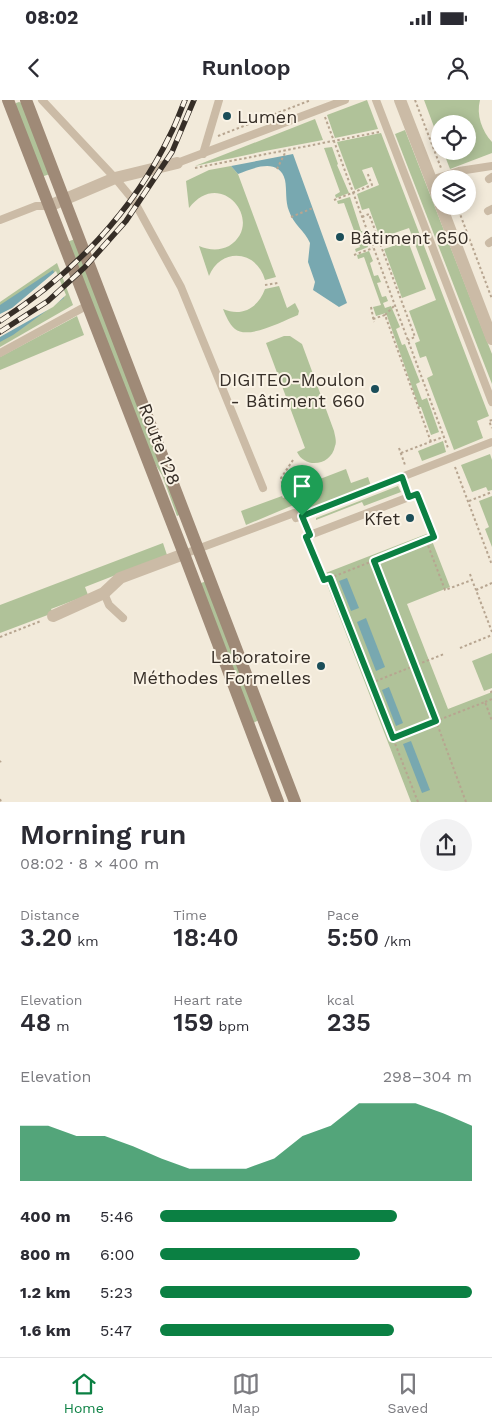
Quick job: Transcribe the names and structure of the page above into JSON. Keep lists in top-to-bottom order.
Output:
{
  "streets": {
    "main road": ["Route 128"]
  },
  "places": [
    "Lumen",
    "Bâtiment 650",
    "DIGITEO-Moulon - Bâtiment 660",
    "Kfet",
    "Laboratoire Méthodes Formelles"
  ],
  "page": {
    "status": "08:02",
    "header": "Runloop",
    "heading": ["Morning run", "08:02 · 8 × 400 m"],
    "stats": [
      ["Distance", "3.20 km"],
      ["Time", "18:40"],
      ["Pace", "5:50 /km"],
      ["Elevation", "48 m"],
      ["Heart rate", "159 bpm"],
      ["kcal", "235"]
    ],
    "chart": ["Elevation", "298–304 m"],
    "list": [
      {
        "name": "400 m",
        "note": "5:46"
      },
      {
        "name": "800 m",
        "note": "6:00"
      },
      {
        "name": "1.2 km",
        "note": "5:23"
      },
      {
        "name": "1.6 km",
        "note": "5:47"
      }
    ],
    "tabs": ["Home", "Map", "Saved"]
  }
}
